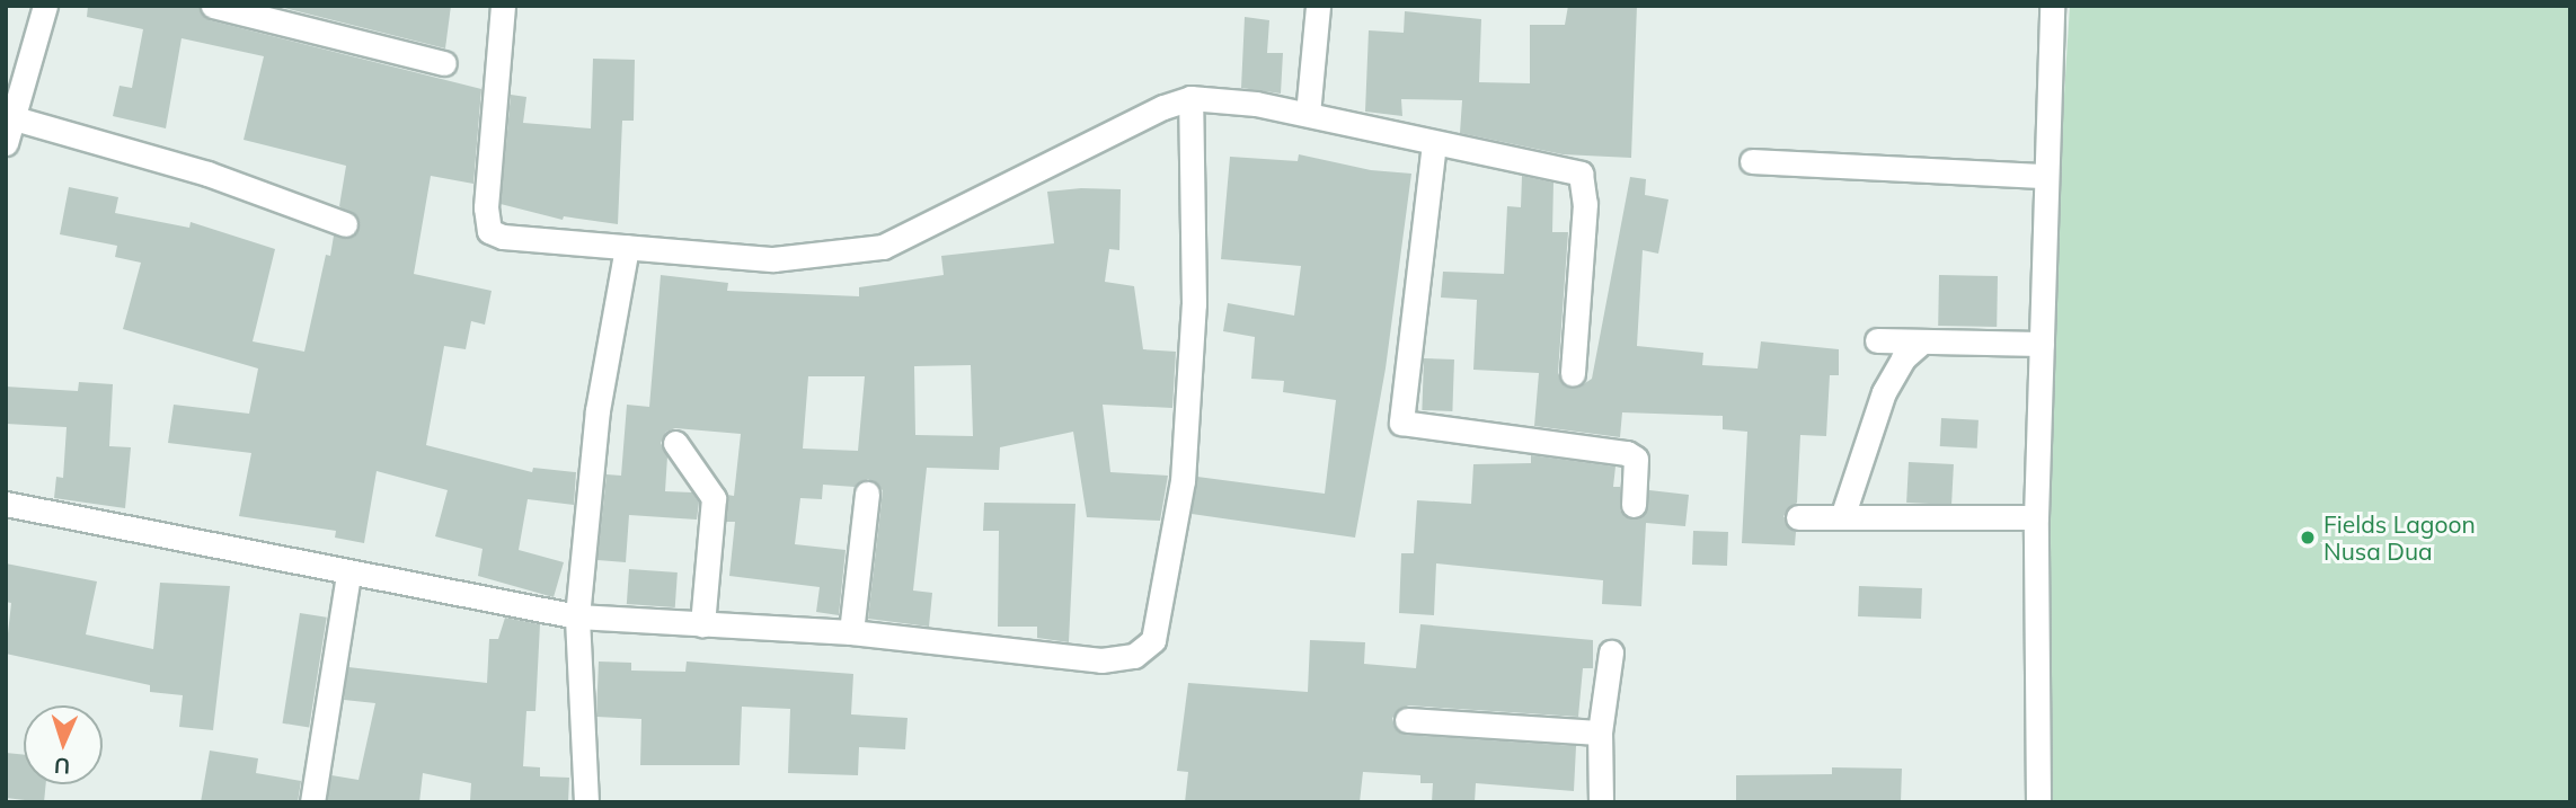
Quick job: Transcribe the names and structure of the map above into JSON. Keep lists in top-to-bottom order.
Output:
{
  "places": ["Fields Lagoon Nusa Dua"],
  "north": "bottom"
}
